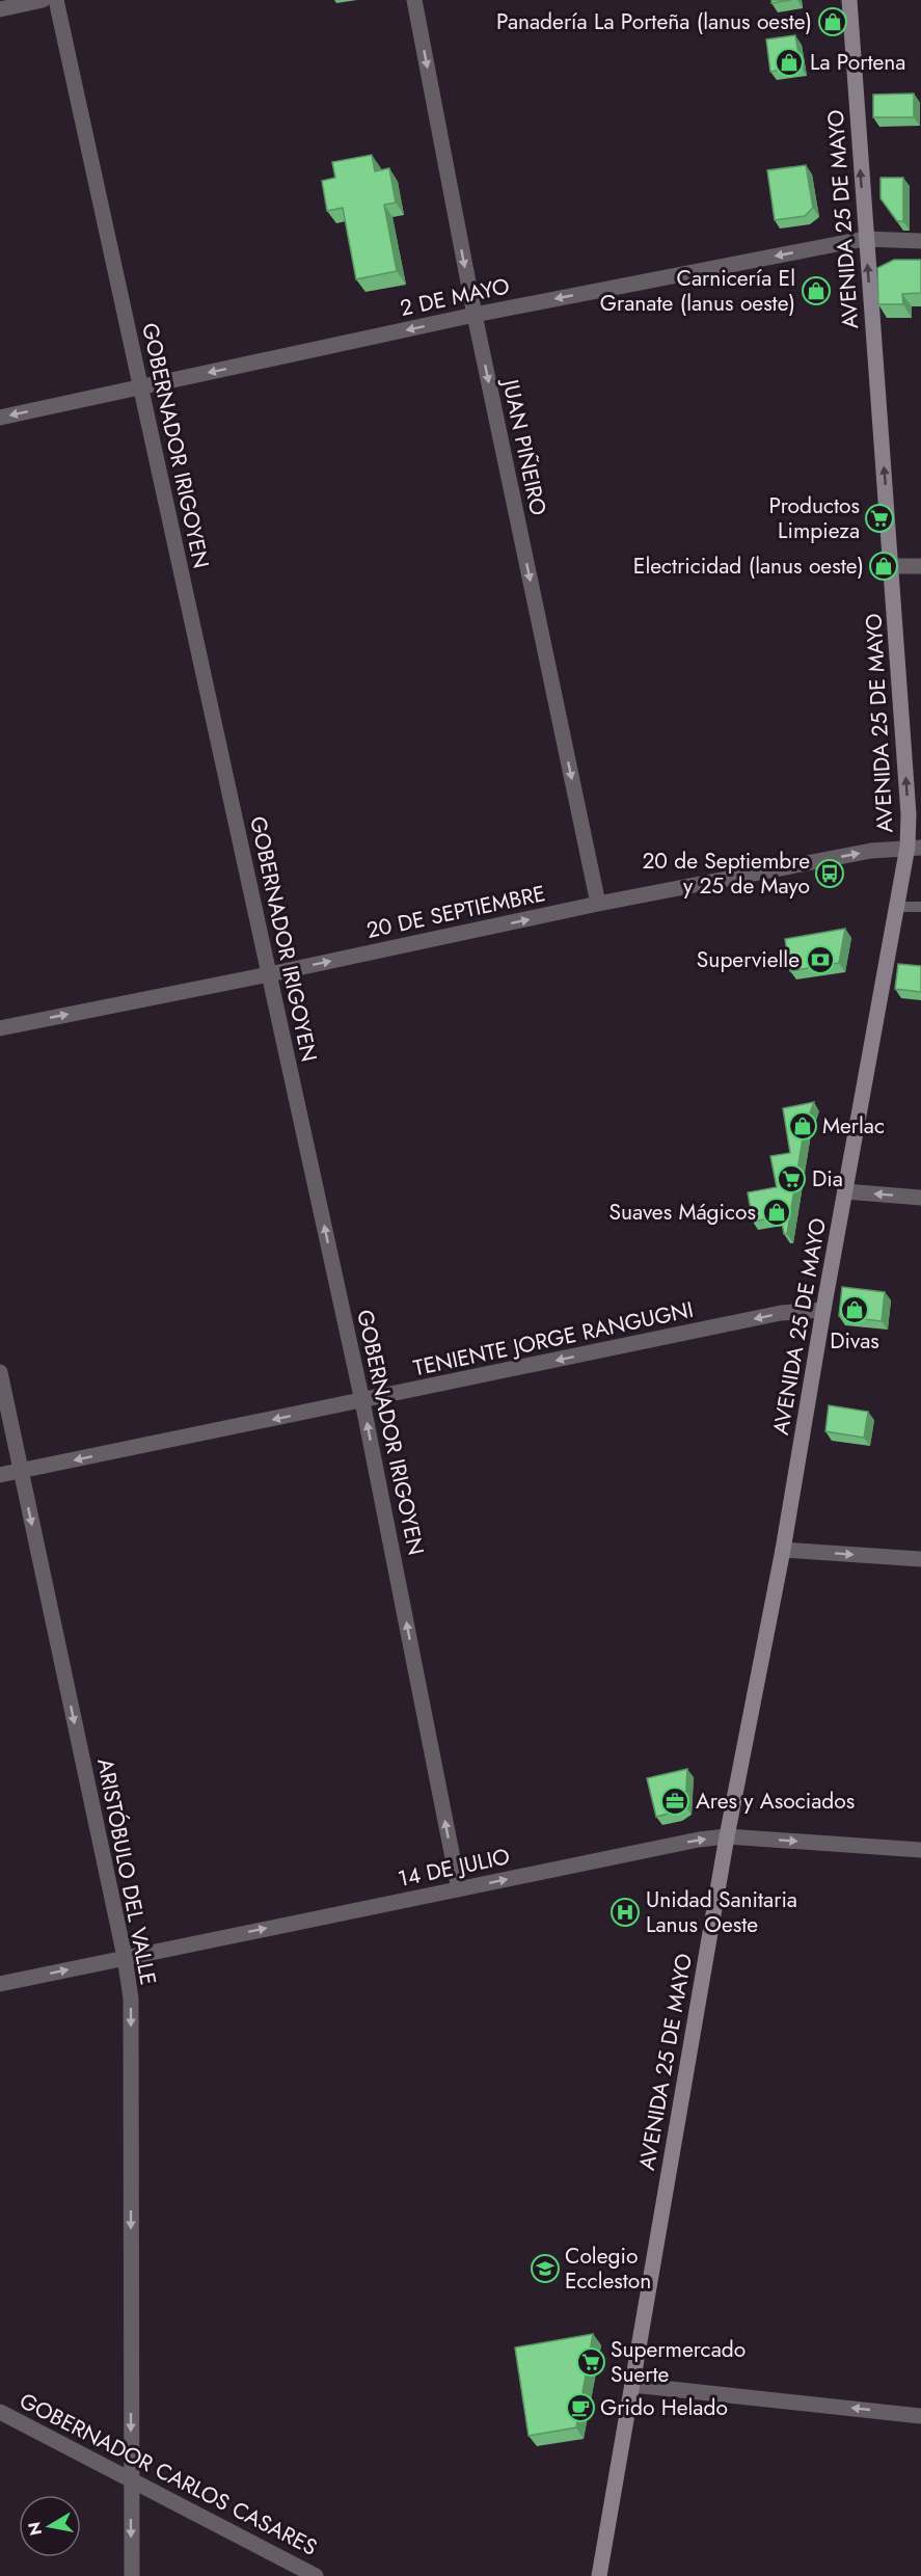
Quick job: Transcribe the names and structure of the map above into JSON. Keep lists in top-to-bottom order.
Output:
{
  "streets": {
    "main road": ["AVENIDA 25 DE MAYO"],
    "street": [
      "2 DE MAYO",
      "GOBERNADOR IRIGOYEN",
      "JUAN PIÑEIRO",
      "20 DE SEPTIEMBRE",
      "TENIENTE JORGE RANGUGNI",
      "14 DE JULIO",
      "ARISTÓBULO DEL VALLE",
      "GOBERNADOR CARLOS CASARES"
    ]
  },
  "crossings": [
    ["AVENIDA 25 DE MAYO", "2 DE MAYO"],
    ["AVENIDA 25 DE MAYO", "20 DE SEPTIEMBRE"],
    ["AVENIDA 25 DE MAYO", "TENIENTE JORGE RANGUGNI"],
    ["AVENIDA 25 DE MAYO", "14 DE JULIO"],
    ["2 DE MAYO", "GOBERNADOR IRIGOYEN"],
    ["2 DE MAYO", "JUAN PIÑEIRO"],
    ["GOBERNADOR IRIGOYEN", "20 DE SEPTIEMBRE"],
    ["GOBERNADOR IRIGOYEN", "TENIENTE JORGE RANGUGNI"],
    ["GOBERNADOR IRIGOYEN", "14 DE JULIO"],
    ["JUAN PIÑEIRO", "20 DE SEPTIEMBRE"],
    ["TENIENTE JORGE RANGUGNI", "ARISTÓBULO DEL VALLE"],
    ["14 DE JULIO", "ARISTÓBULO DEL VALLE"],
    ["ARISTÓBULO DEL VALLE", "GOBERNADOR CARLOS CASARES"]
  ],
  "one_way": [
    "2 DE MAYO",
    "GOBERNADOR IRIGOYEN",
    "JUAN PIÑEIRO",
    "20 DE SEPTIEMBRE",
    "TENIENTE JORGE RANGUGNI",
    "14 DE JULIO",
    "ARISTÓBULO DEL VALLE"
  ],
  "places": {
    "shop": [
      "Panadería La Porteña (lanus oeste)",
      "La Portena",
      "Carnicería El Granate (lanus oeste)",
      "Electricidad (lanus oeste)",
      "Merlac",
      "Suaves Mágicos",
      "Divas"
    ],
    "supermarket": ["Productos Limpieza", "Dia", "Supermercado Suerte"],
    "bus stop": ["20 de Septiembre y 25 de Mayo"],
    "bank": ["Supervielle"],
    "office": ["Ares y Asociados"],
    "hospital": ["Unidad Sanitaria Lanus Oeste"],
    "school or university": ["Colegio Eccleston"],
    "cafe": ["Grido Helado"]
  },
  "north": "left"
}
